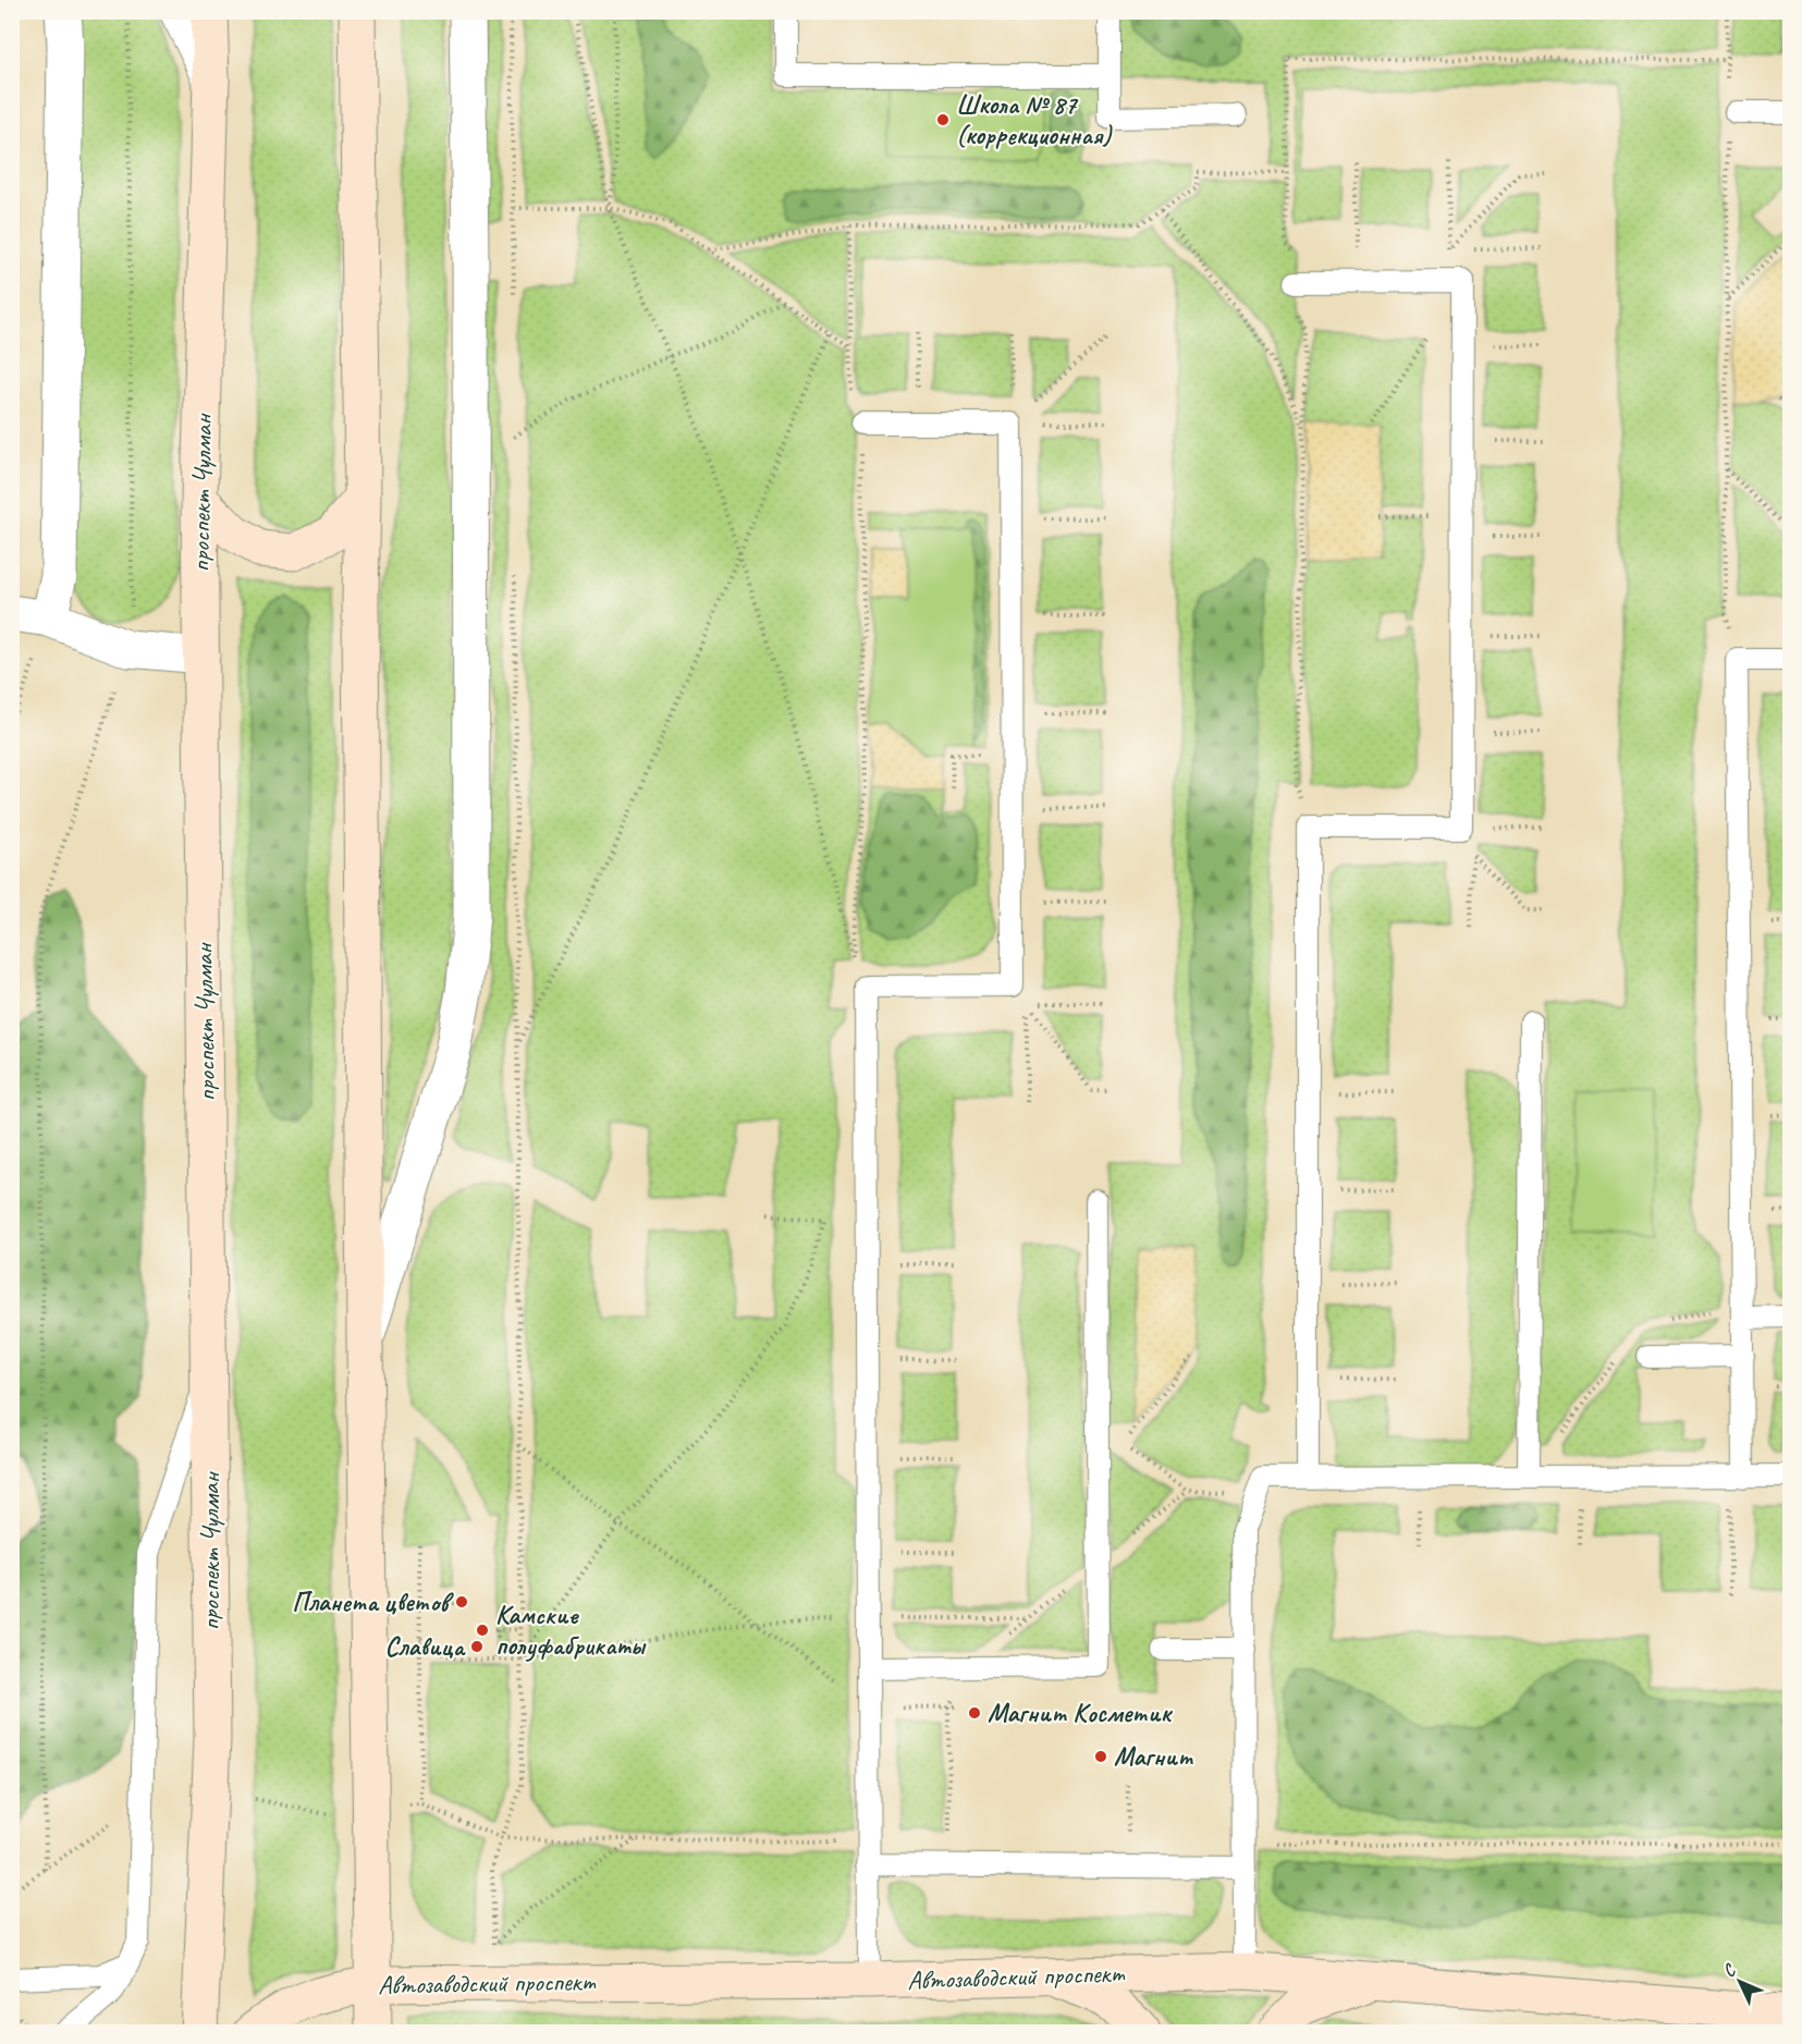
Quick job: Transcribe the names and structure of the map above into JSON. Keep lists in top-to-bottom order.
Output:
{
  "streets": {
    "main road": ["проспект Чулман", "Автозаводский проспект"]
  },
  "places": [
    "Школа № 87 (коррекционная)",
    "Планета цветов",
    "Камские полуфабрикаты",
    "Славица",
    "Магнит Косметик",
    "Магнит"
  ],
  "north": "top left"
}
